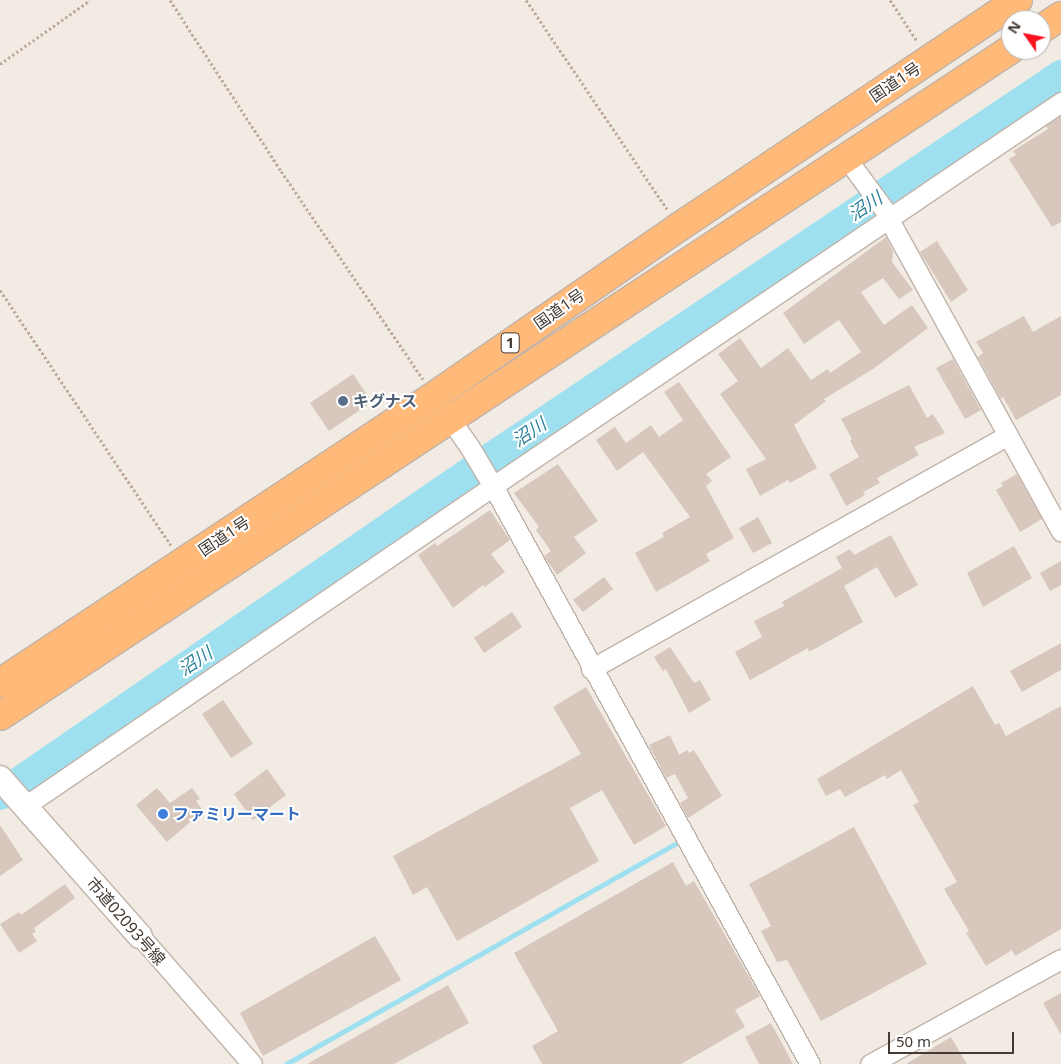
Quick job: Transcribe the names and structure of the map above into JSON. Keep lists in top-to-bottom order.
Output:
{
  "streets": {
    "highway": ["国道1号", "1"],
    "street": ["市道02093号線"]
  },
  "water": ["沼川"],
  "places": ["キグナス", "ファミリーマート"],
  "scale_bar": "50 m",
  "north": "top left"
}
